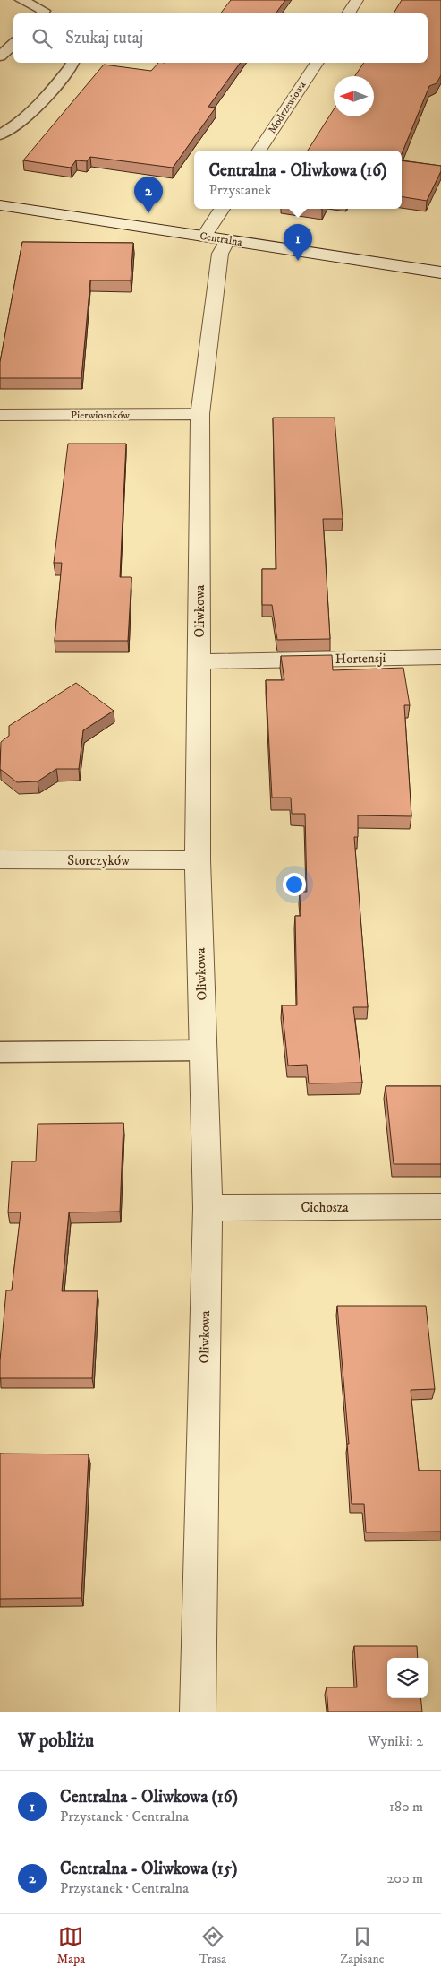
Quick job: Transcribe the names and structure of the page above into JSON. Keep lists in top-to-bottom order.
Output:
{
  "streets": {
    "street": [
      "Modrzewiowa",
      "Centralna",
      "Pierwiosnków",
      "Oliwkowa",
      "Hortensji",
      "Storczyków",
      "Cichosza"
    ]
  },
  "crossings": [
    ["Centralna", "Oliwkowa"],
    ["Pierwiosnków", "Oliwkowa"],
    ["Oliwkowa", "Hortensji"],
    ["Oliwkowa", "Storczyków"],
    ["Oliwkowa", "Cichosza"]
  ],
  "north": "left",
  "page": {
    "search": "Szukaj tutaj",
    "popup": ["Centralna - Oliwkowa (16)", "Przystanek"],
    "pins": ["2", "1"],
    "heading": ["W pobliżu", "Wyniki: 2"],
    "list": [
      {
        "mark": "1",
        "name": "Centralna - Oliwkowa (16)",
        "note": "Przystanek · Centralna",
        "value": "180 m"
      },
      {
        "mark": "2",
        "name": "Centralna - Oliwkowa (15)",
        "note": "Przystanek · Centralna",
        "value": "200 m"
      }
    ],
    "nav": ["Mapa", "Trasa", "Zapisane"]
  }
}
